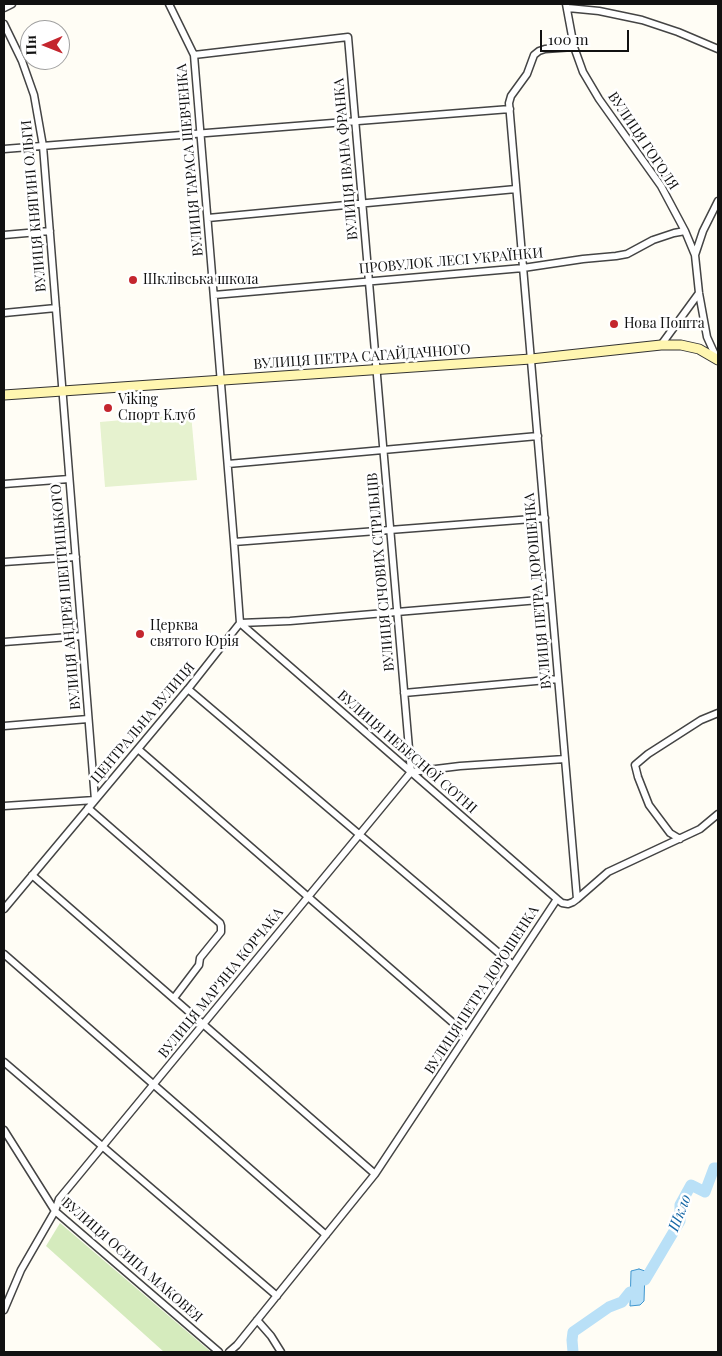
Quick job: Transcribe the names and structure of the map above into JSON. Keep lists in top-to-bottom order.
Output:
{
  "streets": {
    "street": [
      "ВУЛИЦЯ ГОГОЛЯ",
      "ВУЛИЦЯ ІВАНА ФРАНКА",
      "ВУЛИЦЯ ТАРАСА ШЕВЧЕНКА",
      "ВУЛИЦЯ КНЯГИНІ ОЛЬГИ",
      "ПРОВУЛОК ЛЕСІ УКРАЇНКИ",
      "ВУЛИЦЯ ПЕТРА САГАЙДАЧНОГО",
      "ВУЛИЦЯ СІЧОВИХ СТРІЛЬЦІВ",
      "ВУЛИЦЯ ПЕТРА ДОРОШЕНКА",
      "ВУЛИЦЯ АНДРЕЯ ШЕПТИЦЬКОГО",
      "ЦЕНТРАЛЬНА ВУЛИЦЯ",
      "ВУЛИЦЯ НЕБЕСНОЇ СОТНІ",
      "ВУЛИЦЯ МАР'ЯНА КОРЧАКА",
      "ВУЛИЦЯ ОСИПА МАКОВЕЯ"
    ]
  },
  "crossings": [
    ["ВУЛИЦЯ ГОГОЛЯ", "ПРОВУЛОК ЛЕСІ УКРАЇНКИ"],
    ["ВУЛИЦЯ ГОГОЛЯ", "ВУЛИЦЯ ПЕТРА САГАЙДАЧНОГО"],
    ["ВУЛИЦЯ ІВАНА ФРАНКА", "ВУЛИЦЯ ТАРАСА ШЕВЧЕНКА"],
    ["ВУЛИЦЯ ІВАНА ФРАНКА", "ПРОВУЛОК ЛЕСІ УКРАЇНКИ"],
    ["ВУЛИЦЯ ІВАНА ФРАНКА", "ВУЛИЦЯ ПЕТРА САГАЙДАЧНОГО"],
    ["ВУЛИЦЯ ІВАНА ФРАНКА", "ВУЛИЦЯ СІЧОВИХ СТРІЛЬЦІВ"],
    ["ВУЛИЦЯ ТАРАСА ШЕВЧЕНКА", "ПРОВУЛОК ЛЕСІ УКРАЇНКИ"],
    ["ВУЛИЦЯ ТАРАСА ШЕВЧЕНКА", "ВУЛИЦЯ ПЕТРА САГАЙДАЧНОГО"],
    ["ВУЛИЦЯ КНЯГИНІ ОЛЬГИ", "ВУЛИЦЯ ПЕТРА САГАЙДАЧНОГО"],
    ["ВУЛИЦЯ КНЯГИНІ ОЛЬГИ", "ВУЛИЦЯ АНДРЕЯ ШЕПТИЦЬКОГО"],
    ["ПРОВУЛОК ЛЕСІ УКРАЇНКИ", "ВУЛИЦЯ ПЕТРА ДОРОШЕНКА"],
    ["ВУЛИЦЯ ПЕТРА САГАЙДАЧНОГО", "ВУЛИЦЯ СІЧОВИХ СТРІЛЬЦІВ"],
    ["ВУЛИЦЯ ПЕТРА САГАЙДАЧНОГО", "ВУЛИЦЯ ПЕТРА ДОРОШЕНКА"],
    ["ВУЛИЦЯ ПЕТРА САГАЙДАЧНОГО", "ВУЛИЦЯ АНДРЕЯ ШЕПТИЦЬКОГО"],
    ["ВУЛИЦЯ СІЧОВИХ СТРІЛЬЦІВ", "ВУЛИЦЯ НЕБЕСНОЇ СОТНІ"],
    ["ВУЛИЦЯ СІЧОВИХ СТРІЛЬЦІВ", "ВУЛИЦЯ МАР'ЯНА КОРЧАКА"],
    ["ВУЛИЦЯ ПЕТРА ДОРОШЕНКА", "ВУЛИЦЯ НЕБЕСНОЇ СОТНІ"],
    ["ВУЛИЦЯ АНДРЕЯ ШЕПТИЦЬКОГО", "ЦЕНТРАЛЬНА ВУЛИЦЯ"],
    ["ЦЕНТРАЛЬНА ВУЛИЦЯ", "ВУЛИЦЯ НЕБЕСНОЇ СОТНІ"],
    ["ВУЛИЦЯ НЕБЕСНОЇ СОТНІ", "ВУЛИЦЯ МАР'ЯНА КОРЧАКА"],
    ["ВУЛИЦЯ МАР'ЯНА КОРЧАКА", "ВУЛИЦЯ ОСИПА МАКОВЕЯ"]
  ],
  "water": ["Шкло"],
  "places": [
    "Шклівська школа",
    "Нова Пошта",
    "Viking Спорт Клуб",
    "Церква святого Юрія"
  ],
  "scale_bar": "100 m",
  "north": "left"
}
